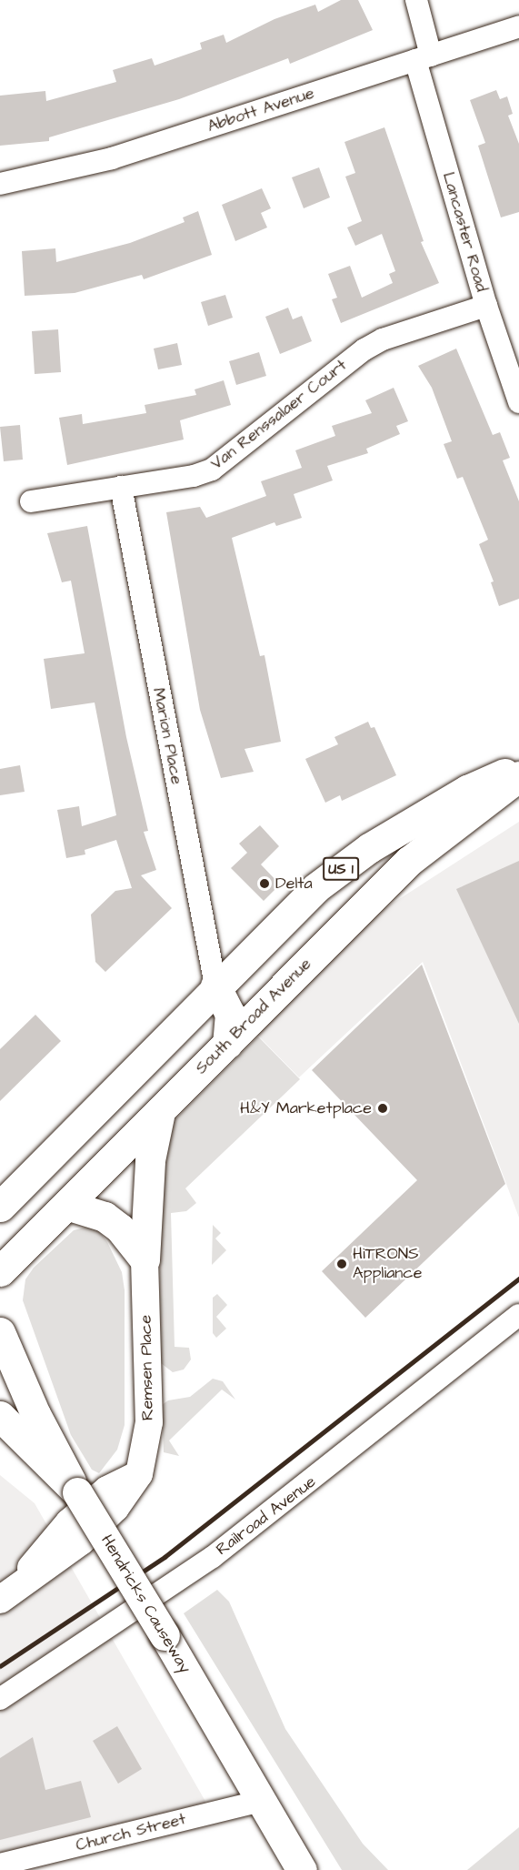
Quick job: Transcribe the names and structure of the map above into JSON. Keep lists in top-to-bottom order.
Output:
{
  "streets": {
    "main road": ["US 1", "South Broad Avenue", "Hendricks Causeway"],
    "street": [
      "Abbott Avenue",
      "Lancaster Road",
      "Van Renssalaer Court",
      "Marion Place",
      "Remsen Place",
      "Railroad Avenue",
      "Church Street"
    ]
  },
  "crossings": [
    ["Abbott Avenue", "Lancaster Road"],
    ["Lancaster Road", "Van Renssalaer Court"],
    ["Van Renssalaer Court", "Marion Place"],
    ["Marion Place", "US 1"],
    ["Hendricks Causeway", "Church Street"]
  ],
  "places": ["Delta", "H&Y Marketplace", "HiTRONS Appliance"]
}
